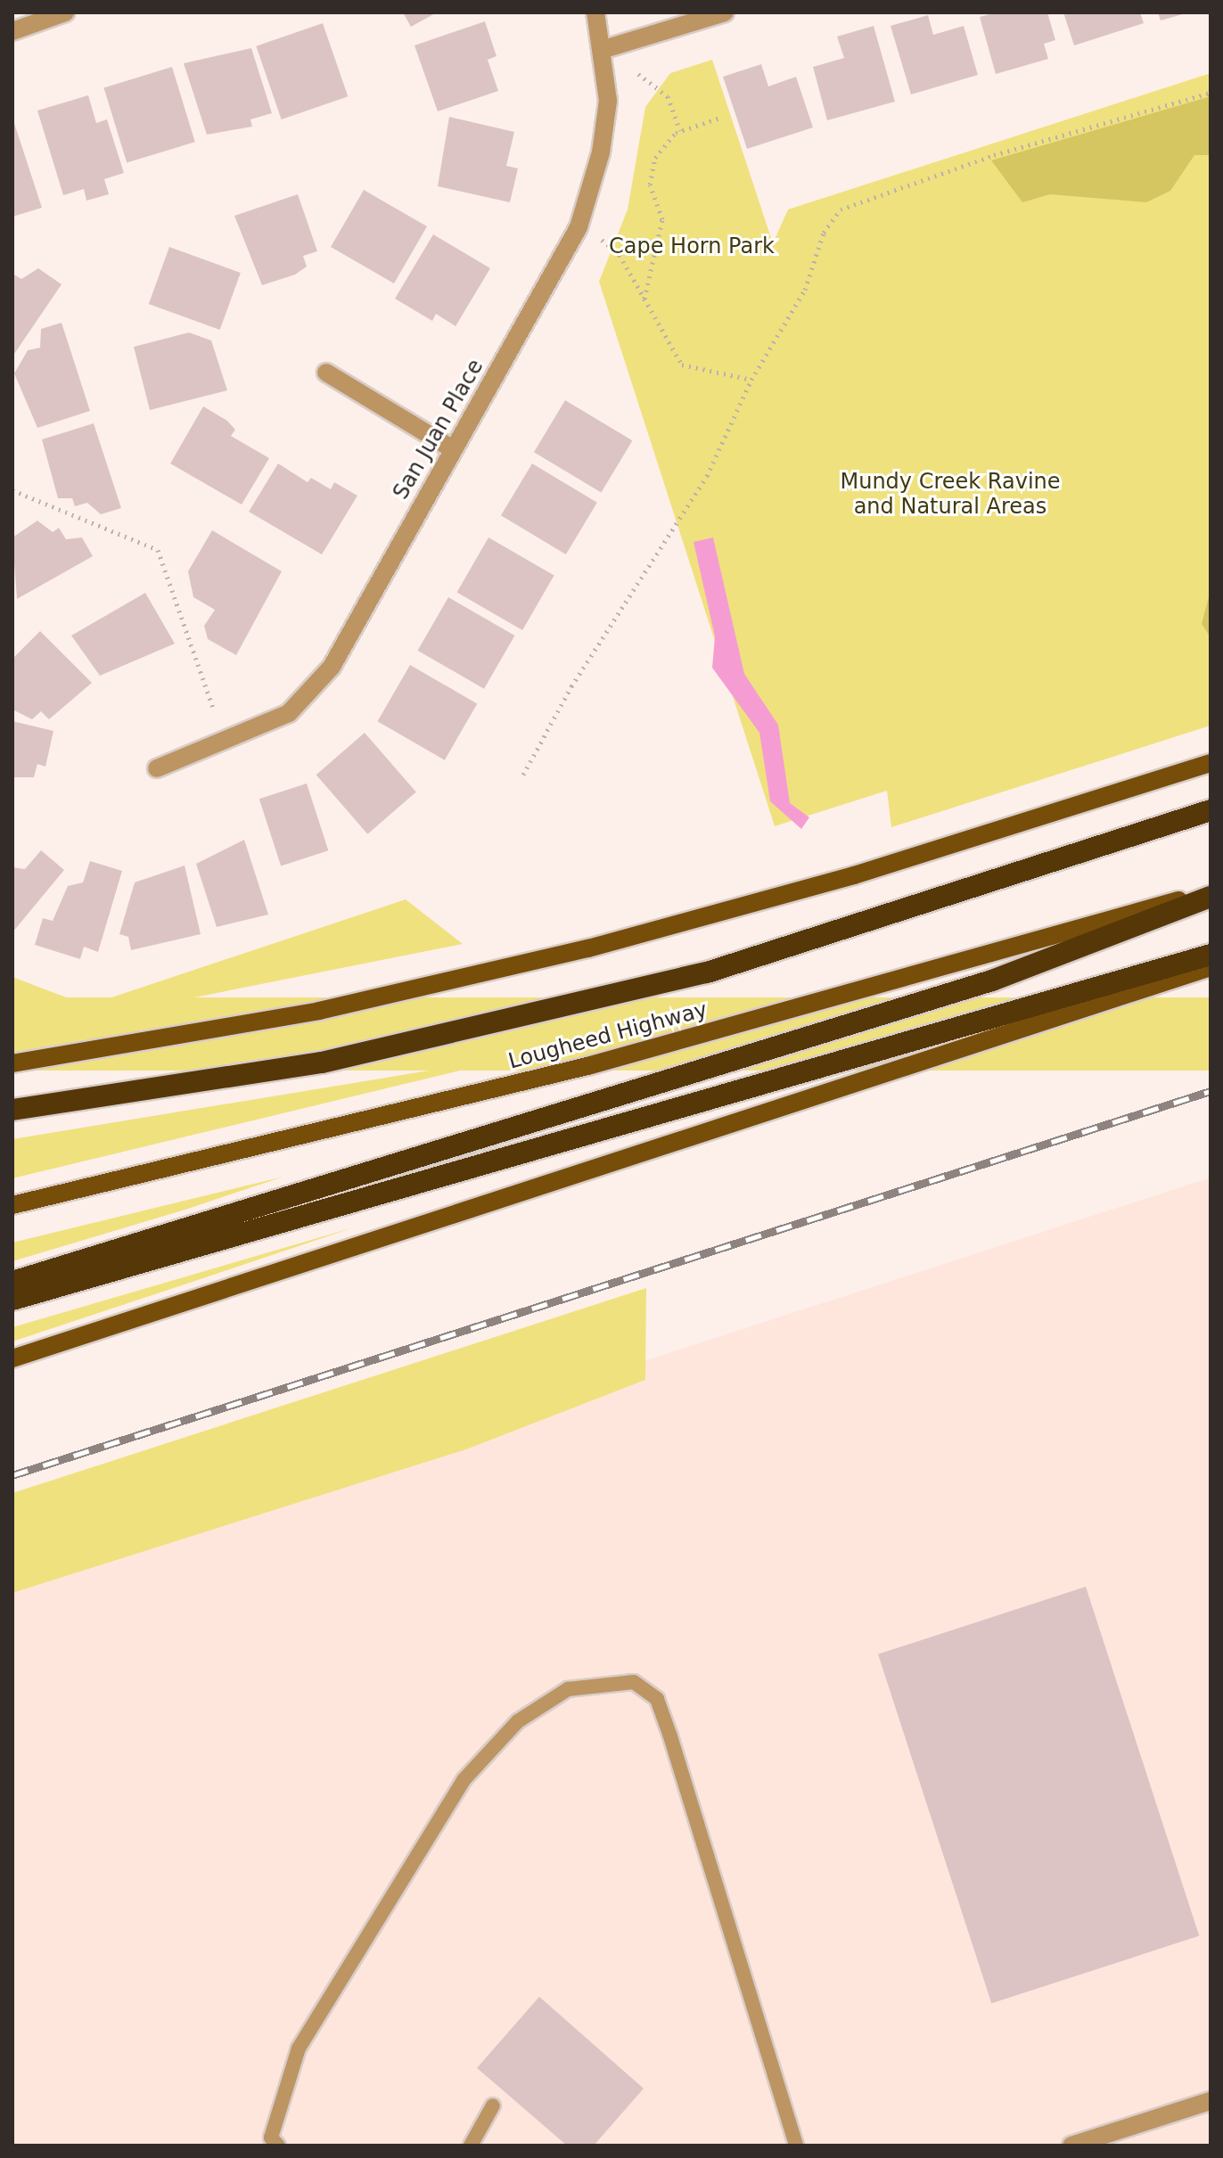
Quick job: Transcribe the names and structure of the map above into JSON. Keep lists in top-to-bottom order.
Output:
{
  "streets": {
    "main road": ["Lougheed Highway"],
    "street": ["San Juan Place"]
  },
  "parks": ["Cape Horn Park", "Mundy Creek Ravine and Natural Areas"]
}
